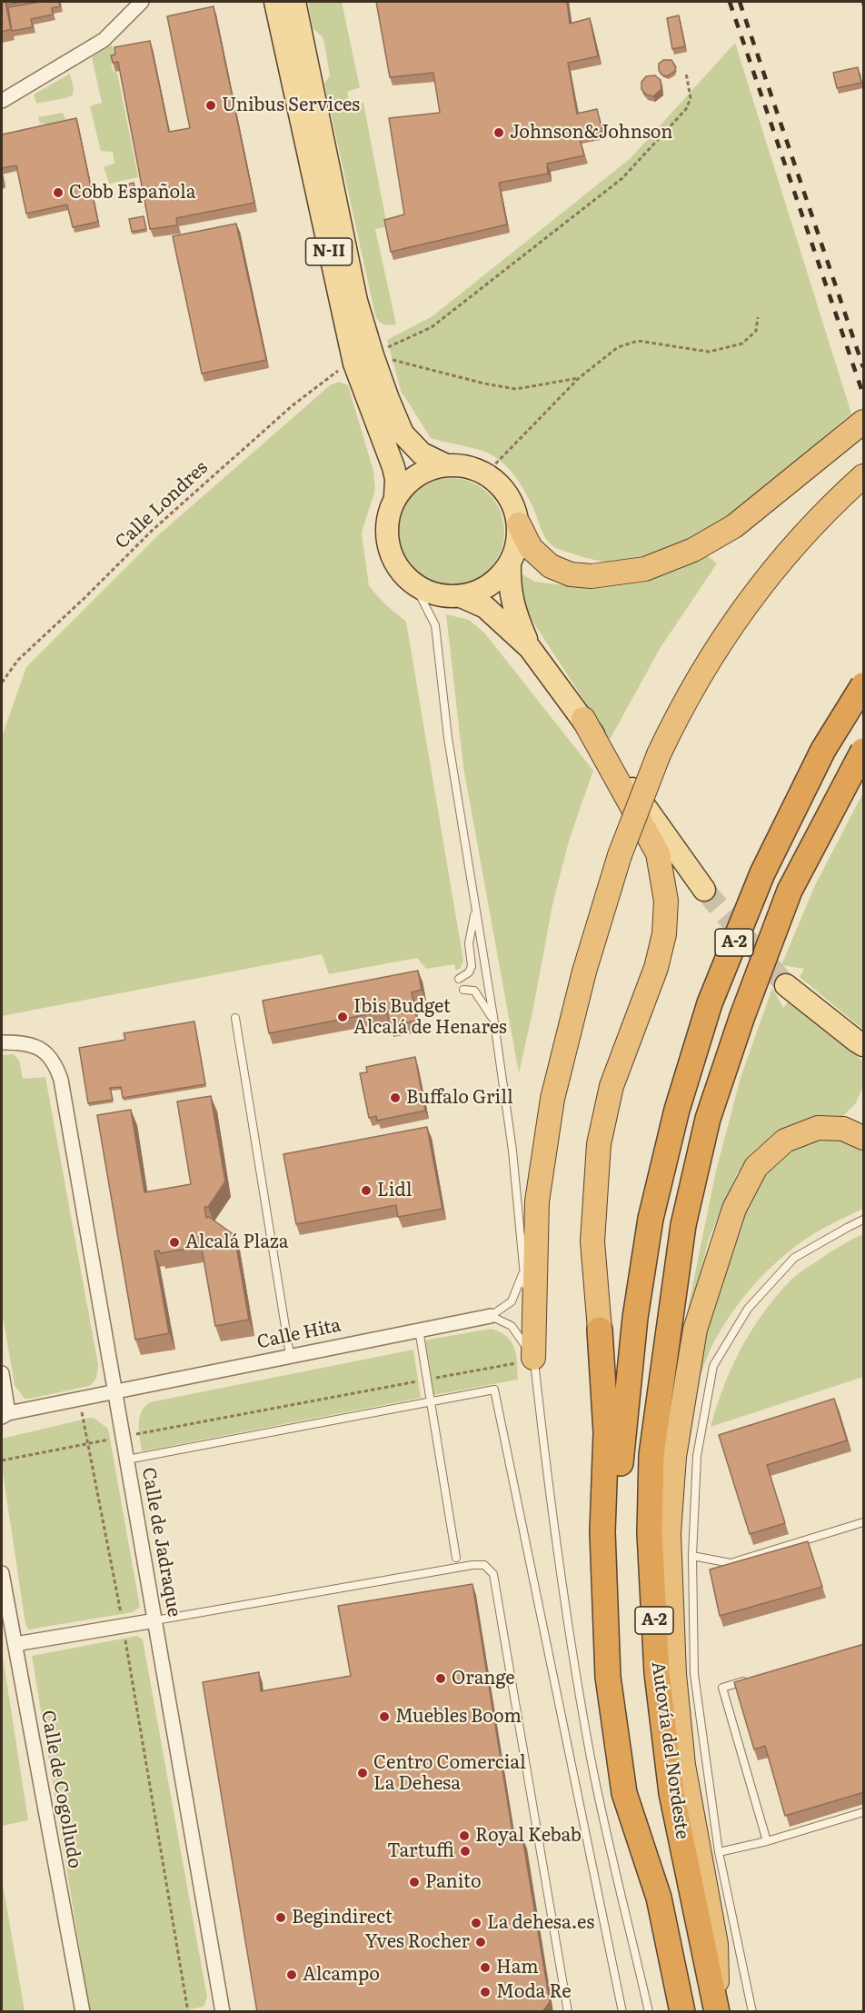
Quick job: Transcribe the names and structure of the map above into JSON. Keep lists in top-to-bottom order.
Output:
{
  "streets": {
    "highway": ["A-2", "Autovía del Nordeste"],
    "main road": ["N-II"],
    "street": ["Calle Hita", "Calle de Jadraque", "Calle de Cogolludo"],
    "path": ["Calle Londres"]
  },
  "crossings": [
    ["N-II", "Calle Londres"],
    ["A-2", "Autovía del Nordeste"],
    ["Calle Hita", "Calle de Jadraque"]
  ],
  "places": [
    "Unibus Services",
    "Johnson&Johnson",
    "Cobb Española",
    "Ibis Budget Alcalá de Henares",
    "Buffalo Grill",
    "Lidl",
    "Alcalá Plaza",
    "Orange",
    "Muebles Boom",
    "Centro Comercial La Dehesa",
    "Royal Kebab",
    "Tartuffi",
    "Panito",
    "Begindirect",
    "La dehesa.es",
    "Yves Rocher",
    "Ham",
    "Alcampo",
    "Moda Re"
  ]
}
